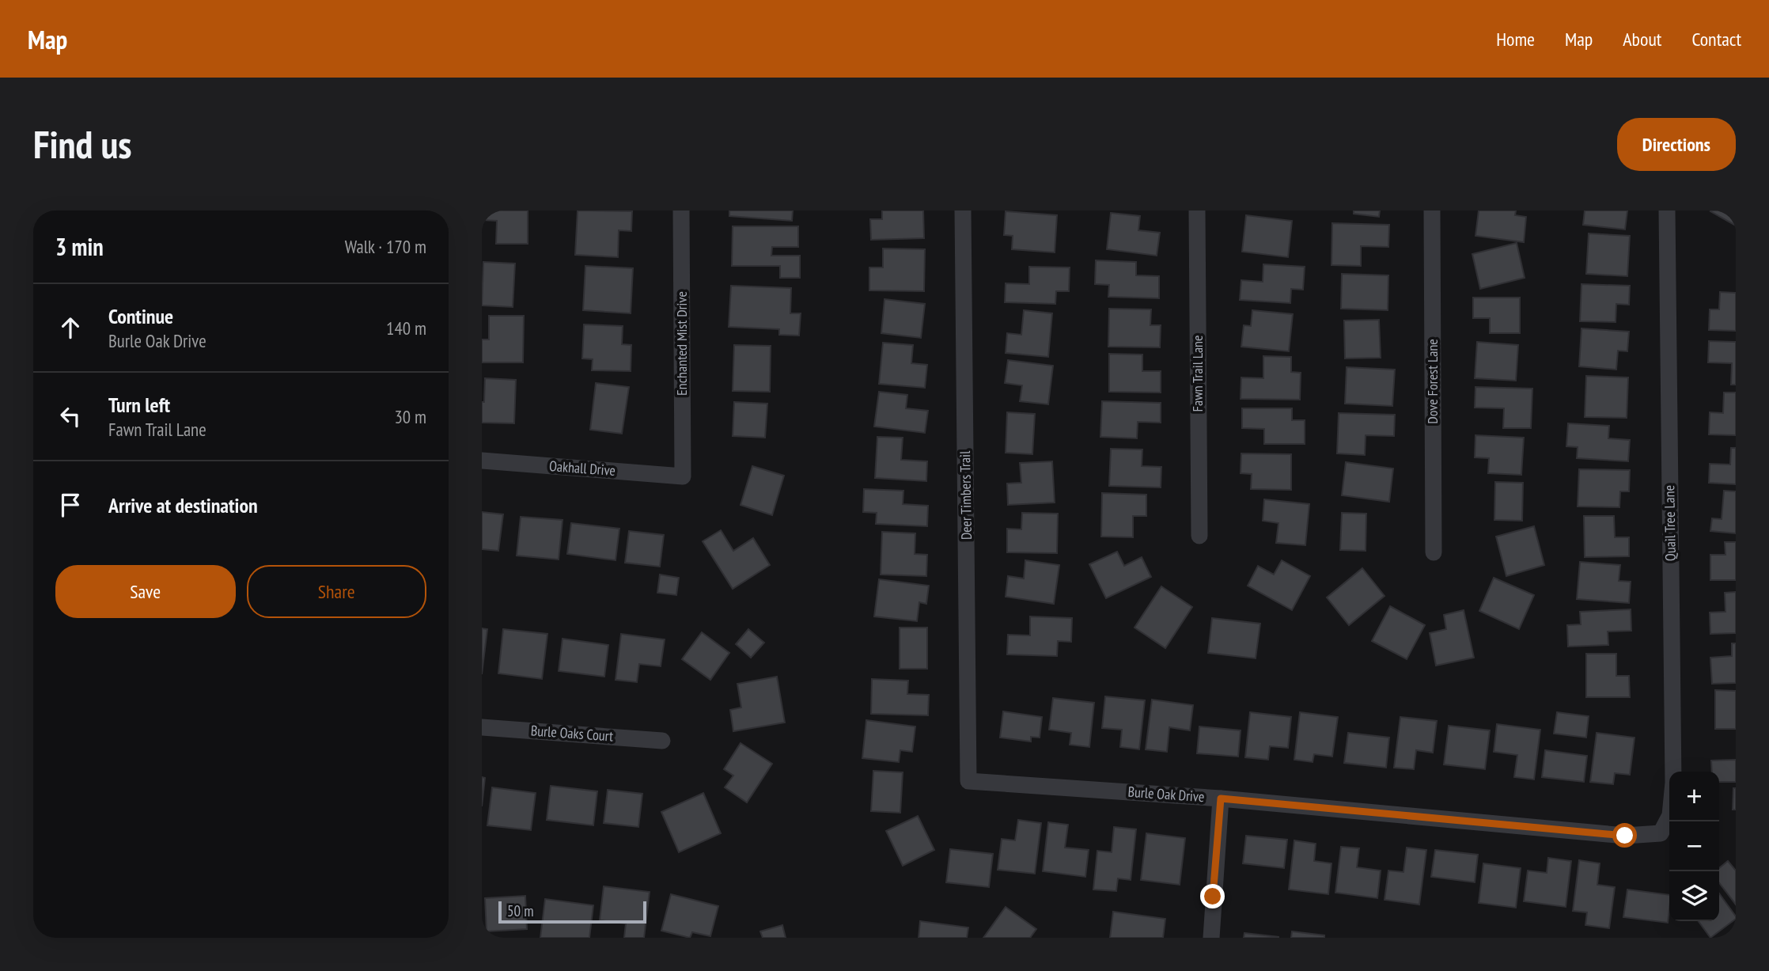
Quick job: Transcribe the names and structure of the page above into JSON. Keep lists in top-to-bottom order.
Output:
{
  "streets": {
    "street": [
      "Enchanted Mist Drive",
      "Fawn Trail Lane",
      "Dove Forest Lane",
      "Oakhall Drive",
      "Deer Timbers Trail",
      "Quail Tree Lane",
      "Burle Oaks Court",
      "Burle Oak Drive"
    ]
  },
  "crossings": [
    ["Enchanted Mist Drive", "Oakhall Drive"],
    ["Deer Timbers Trail", "Burle Oak Drive"],
    ["Quail Tree Lane", "Burle Oak Drive"]
  ],
  "scale_bar": "50 m",
  "page": {
    "header": "Map",
    "nav": [
      "Home",
      "Map",
      "About",
      "Contact"
    ],
    "buttons": [
      "Directions",
      ["Save", "Share"]
    ],
    "title": "Find us",
    "heading": ["3 min", "Walk · 170 m"],
    "list": [
      ["Continue", "Burle Oak Drive", "140 m"],
      ["Turn left", "Fawn Trail Lane", "30 m"],
      "Arrive at destination"
    ],
    "map_buttons": ["+", "−"],
    "scale": "50 m"
  }
}
